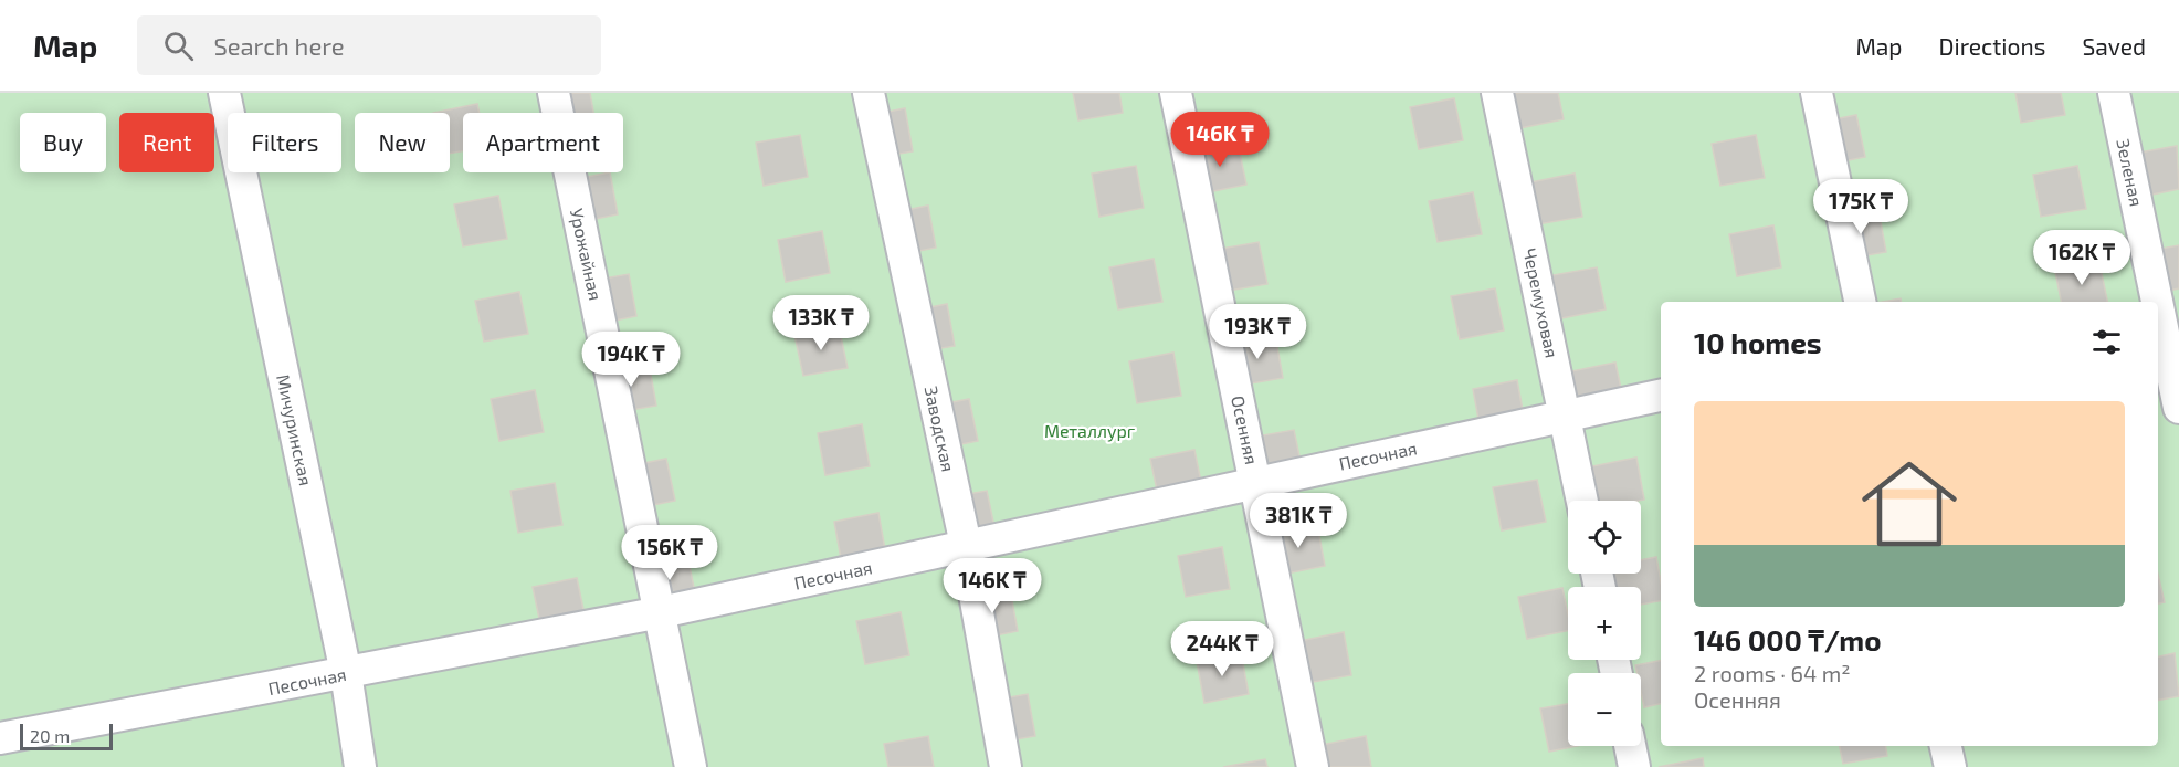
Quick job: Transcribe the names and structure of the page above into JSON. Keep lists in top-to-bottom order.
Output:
{
  "streets": {
    "street": [
      "Зеленая",
      "Урожайная",
      "Черемуховая",
      "Заводская",
      "Мичуринская",
      "Осенняя",
      "Песочная"
    ]
  },
  "crossings": [
    ["Урожайная", "Песочная"],
    ["Черемуховая", "Песочная"],
    ["Заводская", "Песочная"],
    ["Мичуринская", "Песочная"],
    ["Осенняя", "Песочная"]
  ],
  "parks": ["Металлург"],
  "scale_bar": "20 m",
  "page": {
    "header": "Map",
    "search": "Search here",
    "nav": ["Map", "Directions", "Saved"],
    "price": [
      "146K ₸",
      "175K ₸",
      "162K ₸",
      "133K ₸",
      "193K ₸",
      "194K ₸",
      "381K ₸",
      "156K ₸",
      "146K ₸",
      "244K ₸"
    ],
    "chip": [
      "Buy",
      "Rent",
      "Filters",
      "New",
      "Apartment"
    ],
    "heading": "10 homes",
    "list": [
      {
        "name": "146 000 ₸/mo",
        "note": "2 rooms · 64 m² · Осенняя"
      }
    ],
    "map_buttons": ["+", "−"],
    "scale": "20 m"
  }
}
